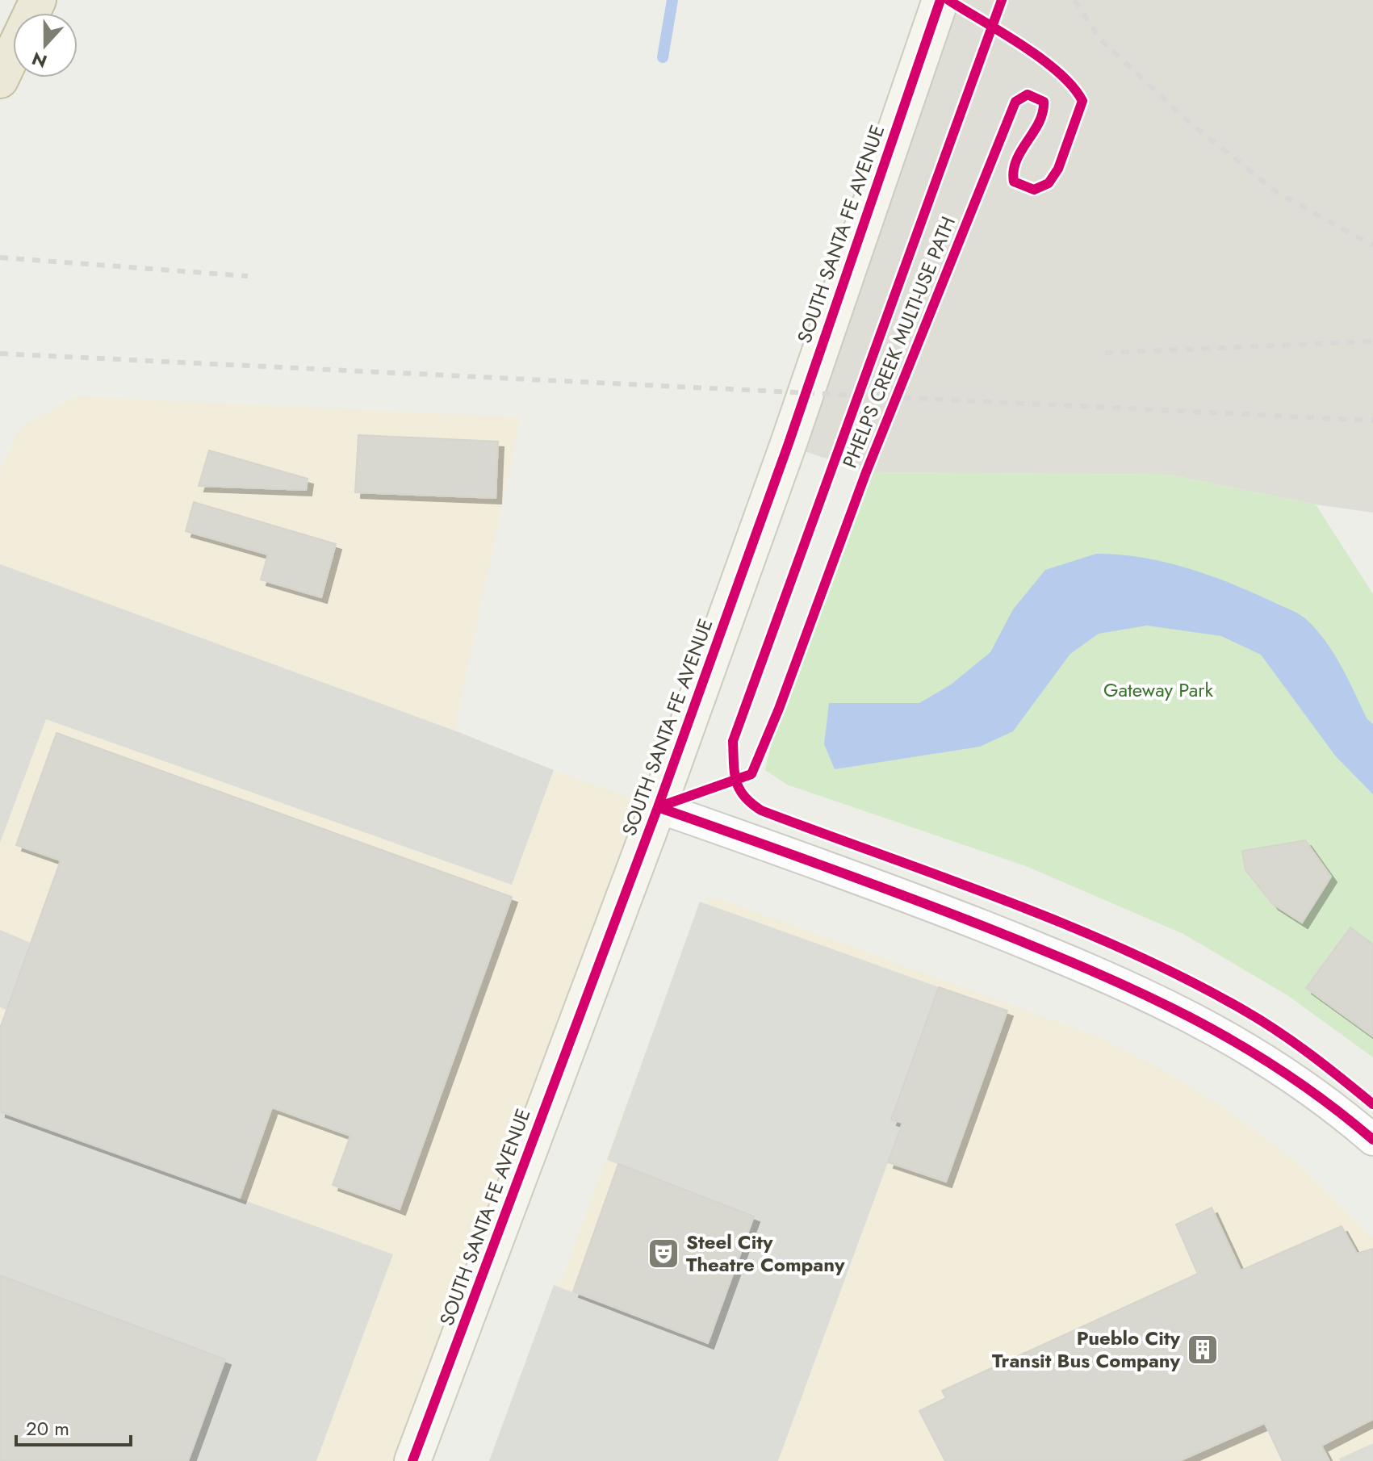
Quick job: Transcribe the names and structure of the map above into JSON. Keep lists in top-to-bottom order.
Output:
{
  "streets": {
    "main road": ["SOUTH SANTA FE AVENUE"],
    "cycle path": ["PHELPS CREEK MULTI-USE PATH"]
  },
  "parks": ["Gateway Park"],
  "places": {
    "theatre": ["Steel City Theatre Company"],
    "building": ["Pueblo City Transit Bus Company"]
  },
  "scale_bar": "20 m",
  "north": "bottom"
}
